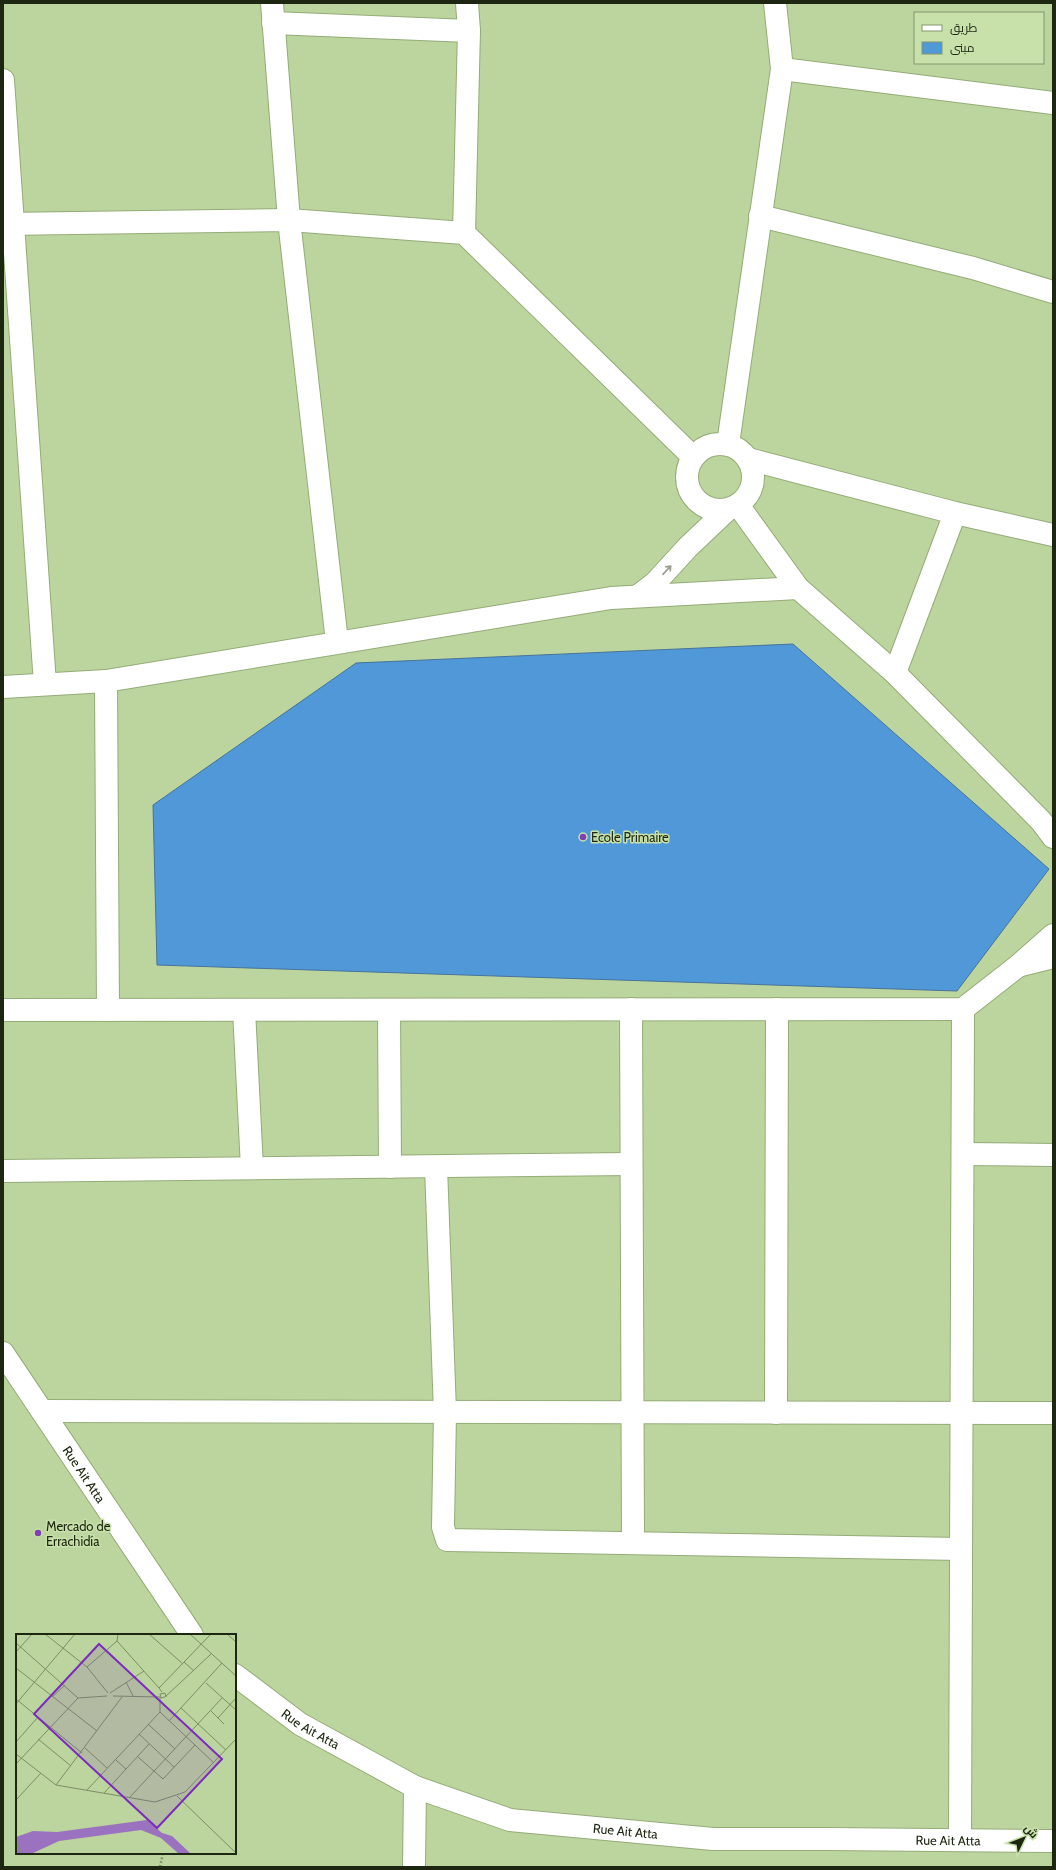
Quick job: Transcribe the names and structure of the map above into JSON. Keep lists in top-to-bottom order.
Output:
{
  "streets": {
    "street": ["Rue Ait Atta"]
  },
  "places": ["Ecole Primaire", "Mercado de Errachidía"],
  "legend": ["طريق", "مبنى"],
  "north": "top right"
}
